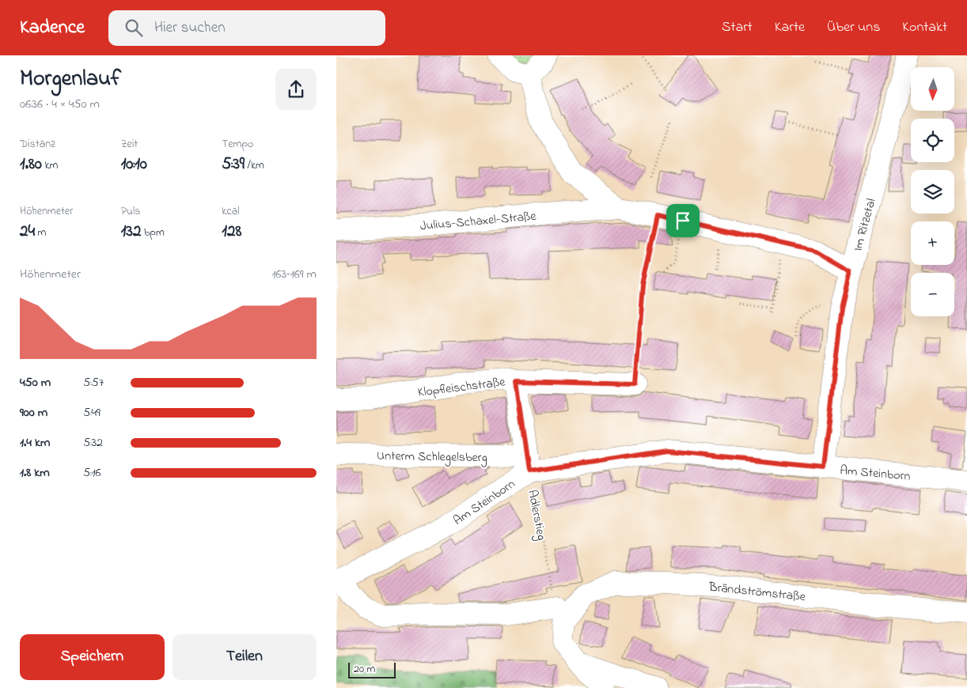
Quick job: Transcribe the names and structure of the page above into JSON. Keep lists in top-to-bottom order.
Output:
{
  "streets": {
    "street": [
      "Julius-Schaxel-Straße",
      "Im Ritzetal",
      "Klopfleischstraße",
      "Unterm Schlegelsberg",
      "Am Steinborn",
      "Brändströmstraße"
    ],
    "path": ["Adlerstieg"]
  },
  "crossings": [
    ["Im Ritzetal", "Am Steinborn"],
    ["Unterm Schlegelsberg", "Am Steinborn"],
    ["Unterm Schlegelsberg", "Adlerstieg"],
    ["Am Steinborn", "Adlerstieg"],
    ["Am Steinborn", "Brändströmstraße"],
    ["Adlerstieg", "Brändströmstraße"]
  ],
  "scale_bar": "20 m",
  "north": "bottom",
  "page": {
    "header": "Kadence",
    "search": "Hier suchen",
    "nav": [
      "Start",
      "Karte",
      "Über uns",
      "Kontakt"
    ],
    "heading": ["Morgenlauf", "06:36 · 4 × 450 m"],
    "map_buttons": ["+", "−"],
    "stats": [
      ["Distanz", "1.80 km"],
      ["Zeit", "10:10"],
      ["Tempo", "5:39 /km"],
      ["Höhenmeter", "24 m"],
      ["Puls", "132 bpm"],
      ["kcal", "128"]
    ],
    "chart": ["Höhenmeter", "163–169 m"],
    "list": [
      {
        "name": "450 m",
        "note": "5:57"
      },
      {
        "name": "900 m",
        "note": "5:49"
      },
      {
        "name": "1.4 km",
        "note": "5:32"
      },
      {
        "name": "1.8 km",
        "note": "5:16"
      }
    ],
    "buttons": ["Speichern", "Teilen"],
    "scale": "20 m"
  }
}
